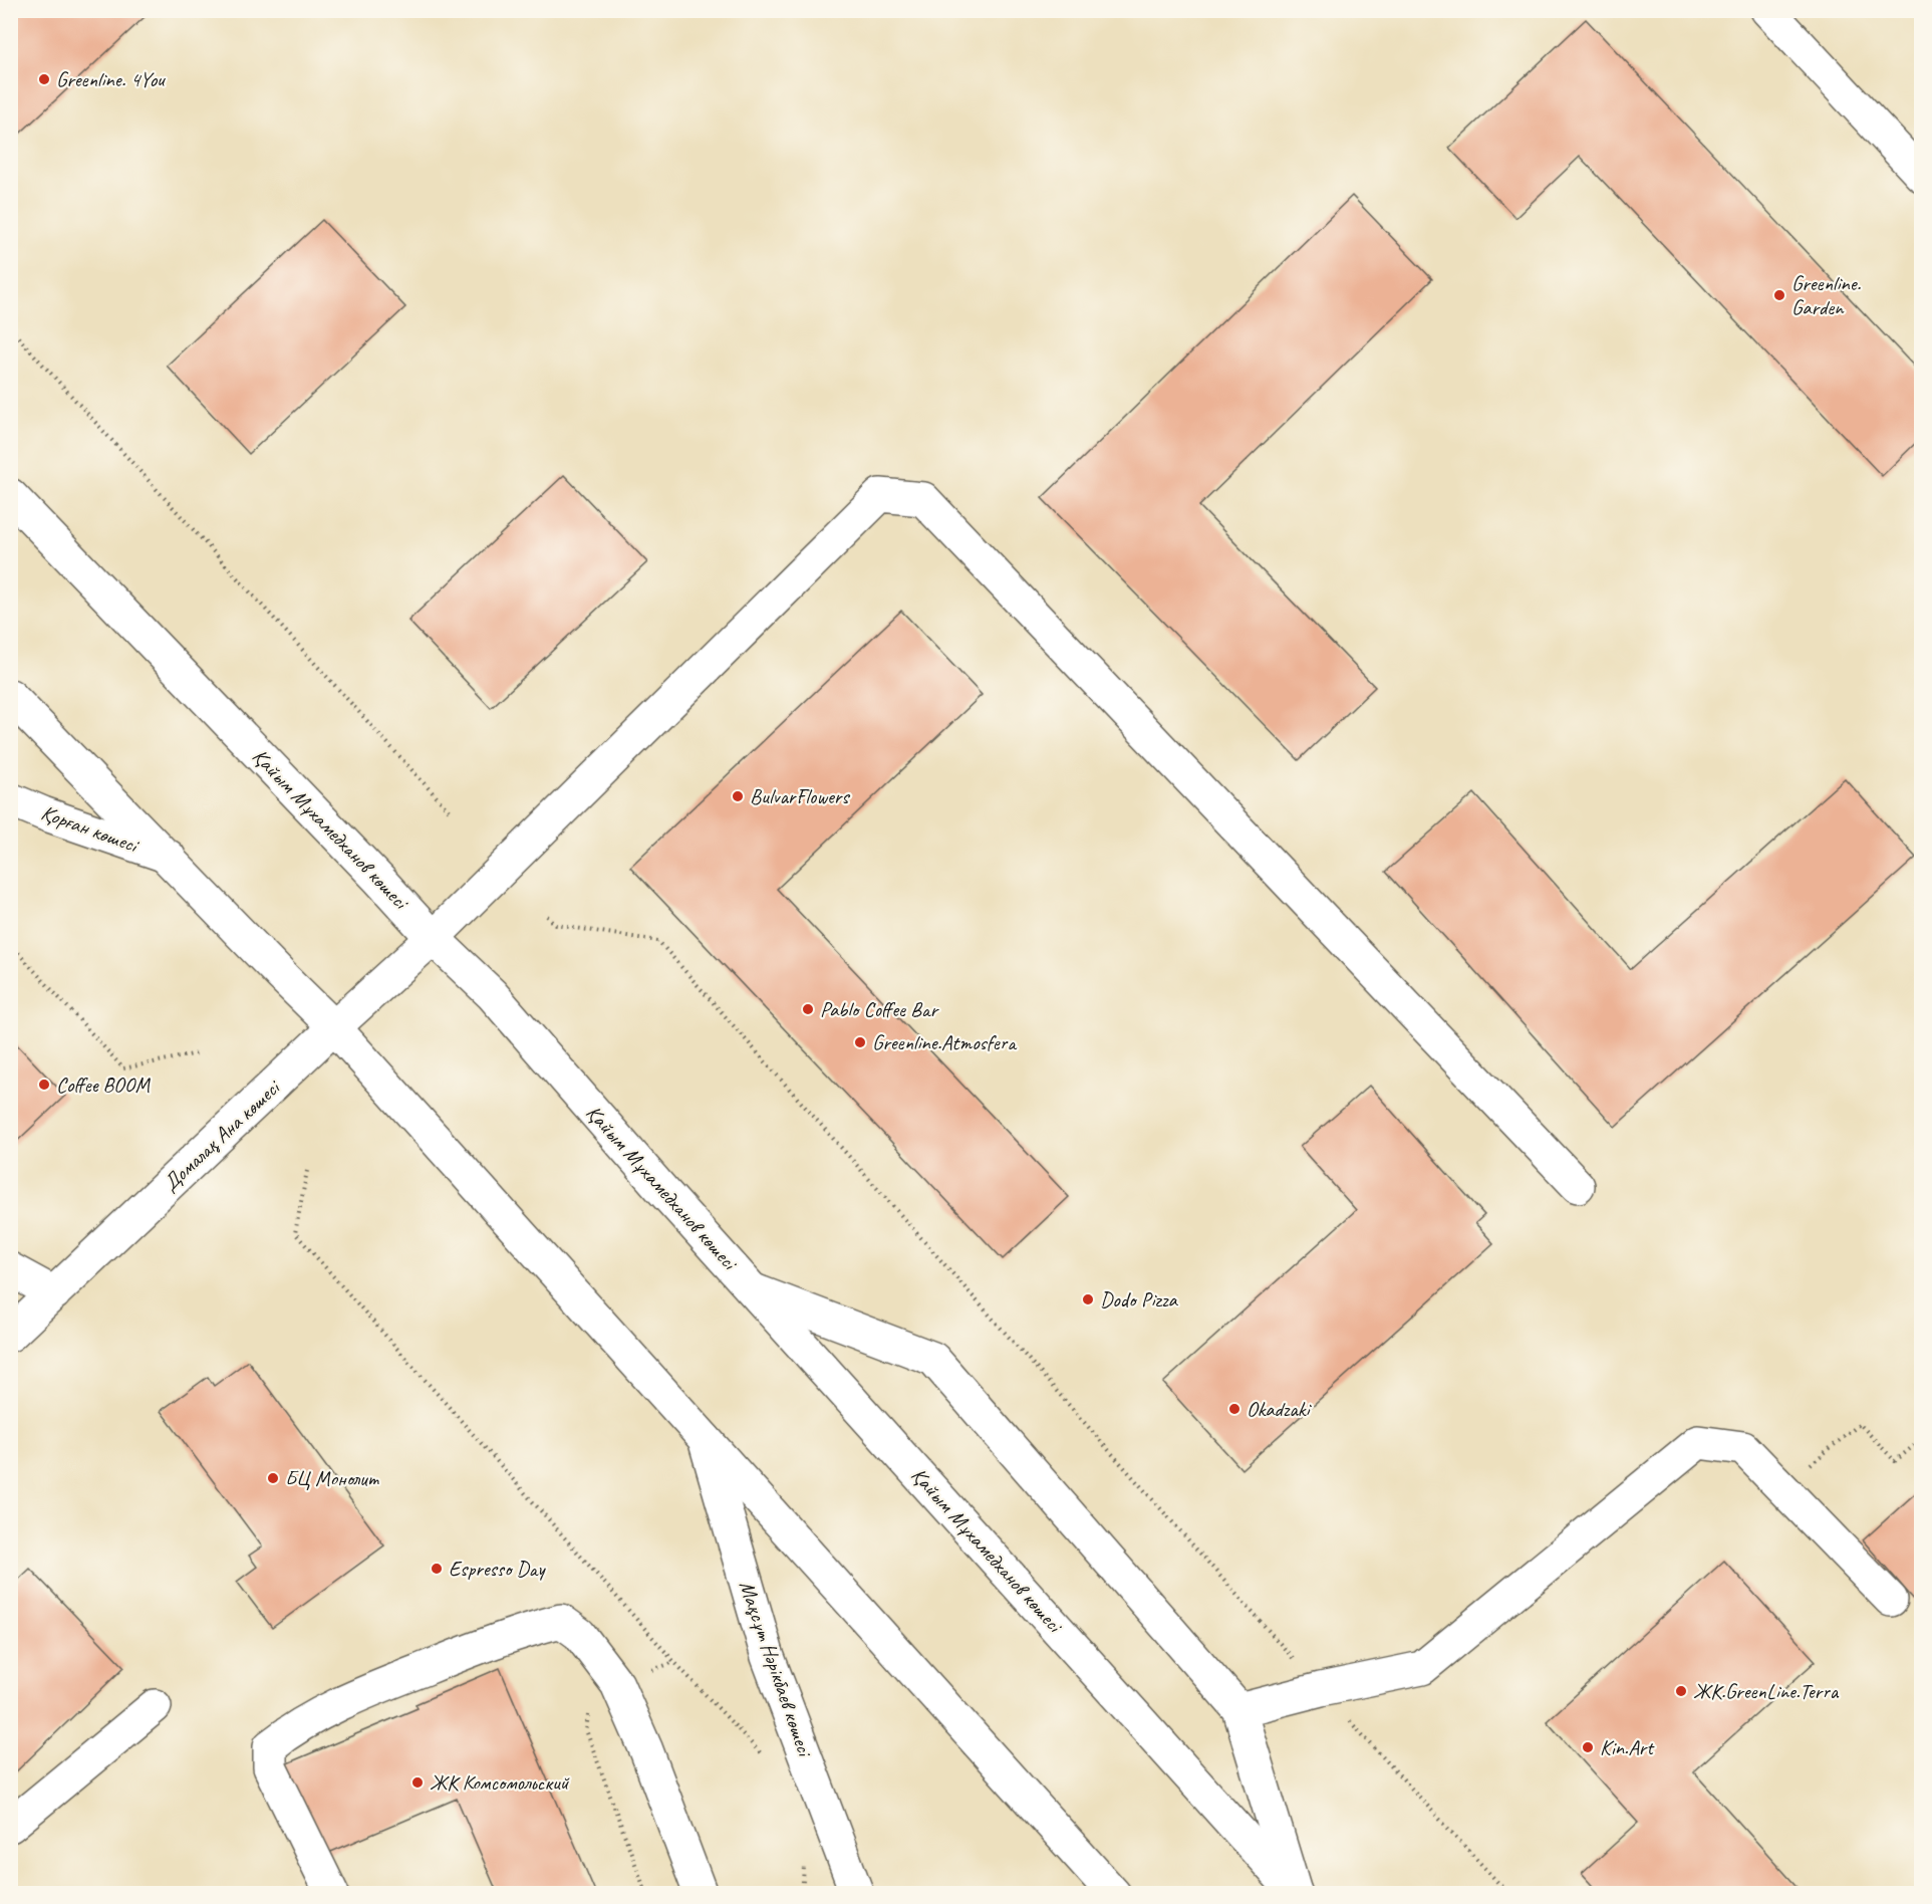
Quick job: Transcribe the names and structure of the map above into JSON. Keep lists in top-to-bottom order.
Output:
{
  "streets": {
    "main road": [
      "Қорған көшесі",
      "Қайым Мұхамедханов көшесі",
      "Домалақ Ана көшесі",
      "Мақсұт Нәрікбаев көшесі"
    ]
  },
  "crossings": [
    ["Қайым Мұхамедханов көшесі", "Домалақ Ана көшесі"]
  ],
  "places": [
    "Greenline. 4You",
    "Greenline. Garden",
    "BulvarFlowers",
    "Pablo Coffee Bar",
    "Greenline.Atmosfera",
    "Coffee BOOM",
    "Dodo Pizza",
    "Okadzaki",
    "БЦ Монолит",
    "Espresso Day",
    "ЖК.GreenLine.Terra",
    "Kin.Art",
    "ЖК Комсомольский"
  ]
}
